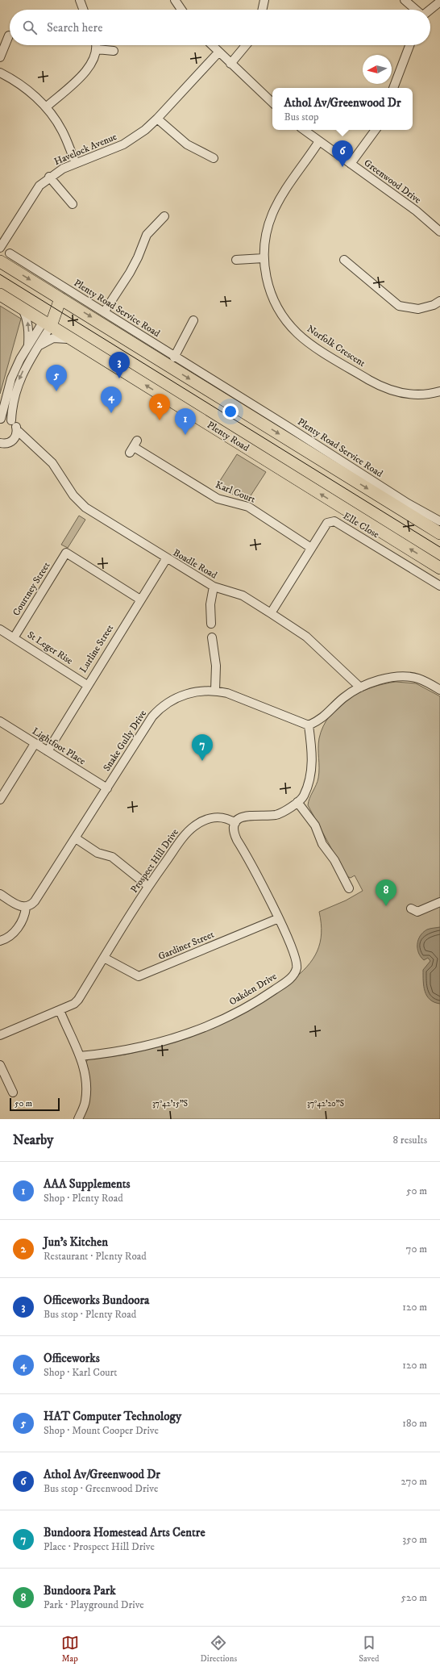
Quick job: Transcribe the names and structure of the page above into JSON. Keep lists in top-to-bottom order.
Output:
{
  "streets": {
    "highway": ["Plenty Road"],
    "street": [
      "Havelock Avenue",
      "Greenwood Drive",
      "Plenty Road Service Road",
      "Norfolk Crescent",
      "Karl Court",
      "Elle Close",
      "Boadle Road",
      "Courtney Street",
      "St Leger Rise",
      "Lurline Street",
      "Snake Gully Drive",
      "Lightfoot Place",
      "Prospect Hill Drive",
      "Gardiner Street",
      "Oakden Drive"
    ]
  },
  "crossings": [
    ["Greenwood Drive", "Norfolk Crescent"],
    ["Karl Court", "Elle Close"],
    ["Elle Close", "Boadle Road"],
    ["Boadle Road", "Lurline Street"],
    ["Courtney Street", "St Leger Rise"],
    ["Courtney Street", "Lurline Street"],
    ["St Leger Rise", "Lurline Street"],
    ["Lurline Street", "Lightfoot Place"],
    ["Snake Gully Drive", "Lightfoot Place"],
    ["Prospect Hill Drive", "Gardiner Street"],
    ["Prospect Hill Drive", "Oakden Drive"],
    ["Gardiner Street", "Oakden Drive"]
  ],
  "scale_bar": "50 m",
  "north": "left",
  "page": {
    "search": "Search here",
    "popup": ["Athol Av/Greenwood Dr", "Bus stop"],
    "pins": [
      "6",
      "3",
      "5",
      "4",
      "2",
      "1",
      "7",
      "8"
    ],
    "scale": "50 m",
    "heading": ["Nearby", "8 results"],
    "list": [
      {
        "mark": "1",
        "name": "AAA Supplements",
        "note": "Shop · Plenty Road",
        "value": "50 m"
      },
      {
        "mark": "2",
        "name": "Jun's Kitchen",
        "note": "Restaurant · Plenty Road",
        "value": "70 m"
      },
      {
        "mark": "3",
        "name": "Officeworks Bundoora",
        "note": "Bus stop · Plenty Road",
        "value": "120 m"
      },
      {
        "mark": "4",
        "name": "Officeworks",
        "note": "Shop · Karl Court",
        "value": "120 m"
      },
      {
        "mark": "5",
        "name": "HAT Computer Technology",
        "note": "Shop · Mount Cooper Drive",
        "value": "180 m"
      },
      {
        "mark": "6",
        "name": "Athol Av/Greenwood Dr",
        "note": "Bus stop · Greenwood Drive",
        "value": "270 m"
      },
      {
        "mark": "7",
        "name": "Bundoora Homestead Arts Centre",
        "note": "Place · Prospect Hill Drive",
        "value": "350 m"
      },
      {
        "mark": "8",
        "name": "Bundoora Park",
        "note": "Park · Playground Drive",
        "value": "520 m"
      }
    ],
    "nav": ["Map", "Directions", "Saved"]
  },
  "coordinates": ["37°42'15\"S", "37°42'20\"S"]
}
